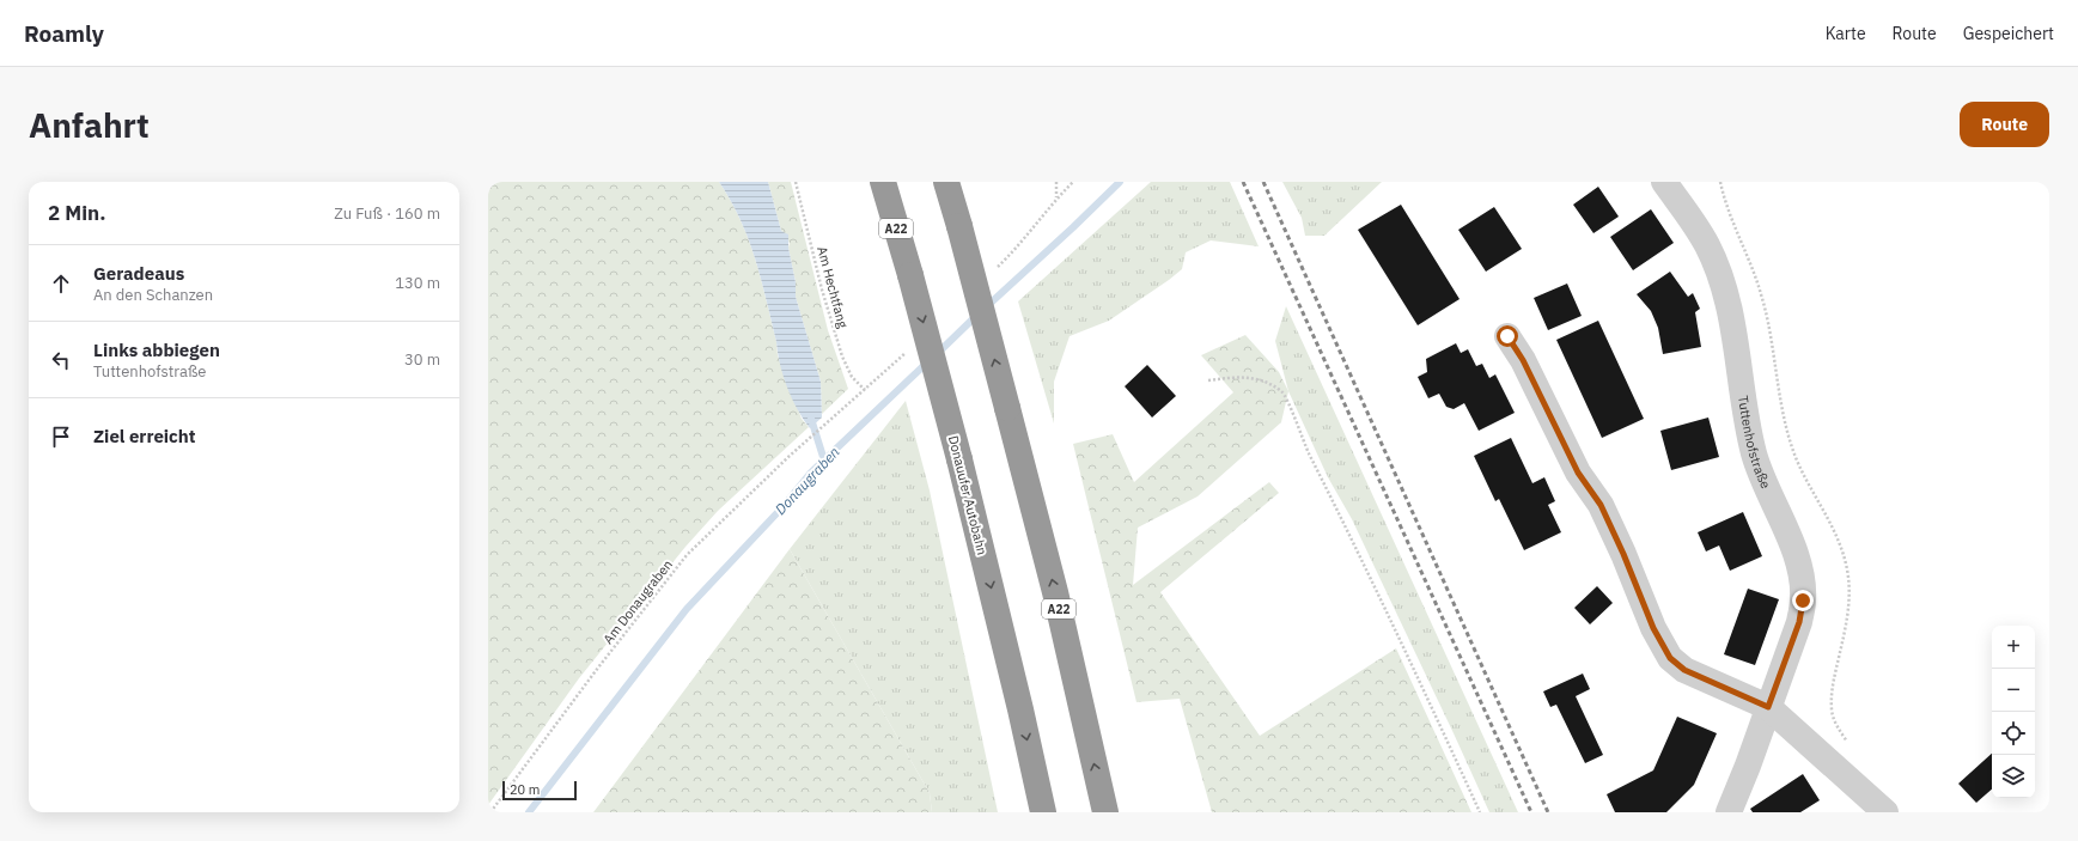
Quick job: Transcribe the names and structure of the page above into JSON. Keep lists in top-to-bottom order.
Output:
{
  "streets": {
    "highway": ["A22", "Donauufer Autobahn"],
    "street": ["Tuttenhofstraße"],
    "path": ["Am Hechtfang", "Am Donaugraben"]
  },
  "water": ["Donaugraben"],
  "scale_bar": "20 m",
  "page": {
    "header": "Roamly",
    "nav": ["Karte", "Route", "Gespeichert"],
    "buttons": "Route",
    "title": "Anfahrt",
    "heading": ["2 Min.", "Zu Fuß · 160 m"],
    "list": [
      ["Geradeaus", "An den Schanzen", "130 m"],
      ["Links abbiegen", "Tuttenhofstraße", "30 m"],
      "Ziel erreicht"
    ],
    "map_buttons": ["+", "−"],
    "scale": "20 m"
  }
}
